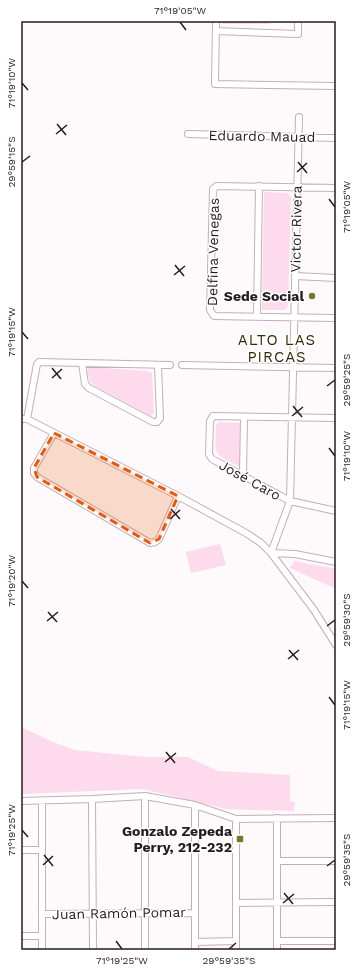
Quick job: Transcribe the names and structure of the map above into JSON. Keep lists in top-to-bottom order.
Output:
{
  "streets": {
    "street": [
      "Eduardo Mauad",
      "Victor Rivera",
      "Delfina Venegas",
      "José Caro",
      "Juan Ramón Pomar"
    ]
  },
  "crossings": [
    ["Eduardo Mauad", "Victor Rivera"],
    ["Victor Rivera", "Delfina Venegas"],
    ["Victor Rivera", "José Caro"]
  ],
  "districts": ["ALTO LAS PIRCAS"],
  "places": {
    "other": ["Sede Social"],
    "transit": ["Gonzalo Zepeda Perry, 212-232"]
  },
  "coordinates": [
    "71°19'05\"W",
    "71°19'10\"W",
    "29°59'15\"S",
    "71°19'15\"W",
    "29°59'25\"S",
    "71°19'20\"W",
    "29°59'30\"S",
    "71°19'25\"W",
    "29°59'35\"S"
  ]
}
